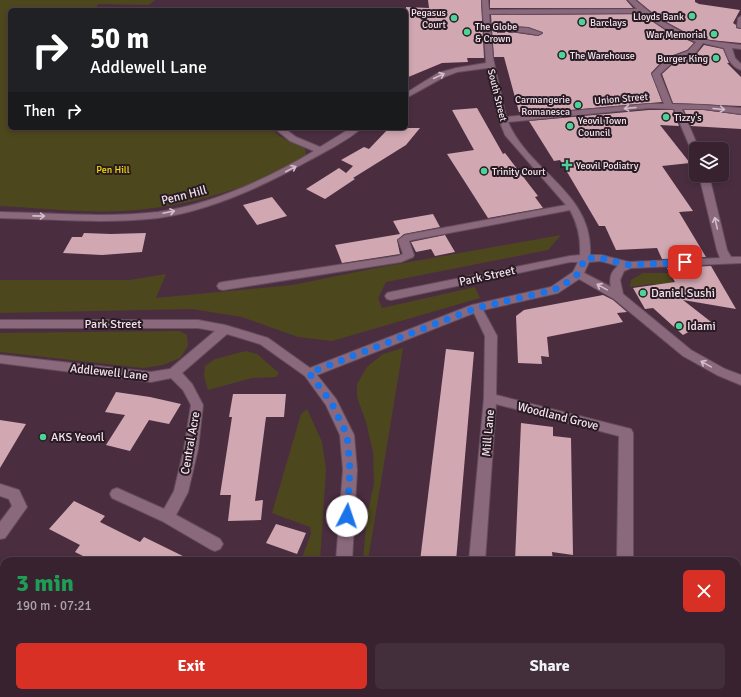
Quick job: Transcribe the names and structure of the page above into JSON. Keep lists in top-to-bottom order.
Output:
{
  "streets": {
    "street": [
      "South Street",
      "Union Street",
      "Penn Hill",
      "Park Street",
      "Addlewell Lane",
      "Woodland Grove",
      "Mill Lane",
      "Central Acre"
    ]
  },
  "crossings": [
    ["South Street", "Union Street"],
    ["South Street", "Park Street"],
    ["Addlewell Lane", "Central Acre"],
    ["Woodland Grove", "Mill Lane"]
  ],
  "parks": ["Pen Hill"],
  "places": {
    "other": [
      "Lloyds Bank",
      "Pegasus Court",
      "Barclays",
      "The Globe & Crown",
      "War Memorial",
      "The Warehouse",
      "Burger King",
      "Carmangerie Romanesca",
      "Tizzy's",
      "Yeovil Town Council",
      "Trinity Court",
      "Daniel Sushi",
      "Idami",
      "AKS Yeovil"
    ],
    "health": ["Yeovil Podiatry"]
  },
  "page": {
    "turn": ["50 m", "Addlewell Lane"],
    "then": "Then",
    "heading": ["3 min", "190 m · 07:21"],
    "buttons": ["Exit", "Share"]
  }
}
